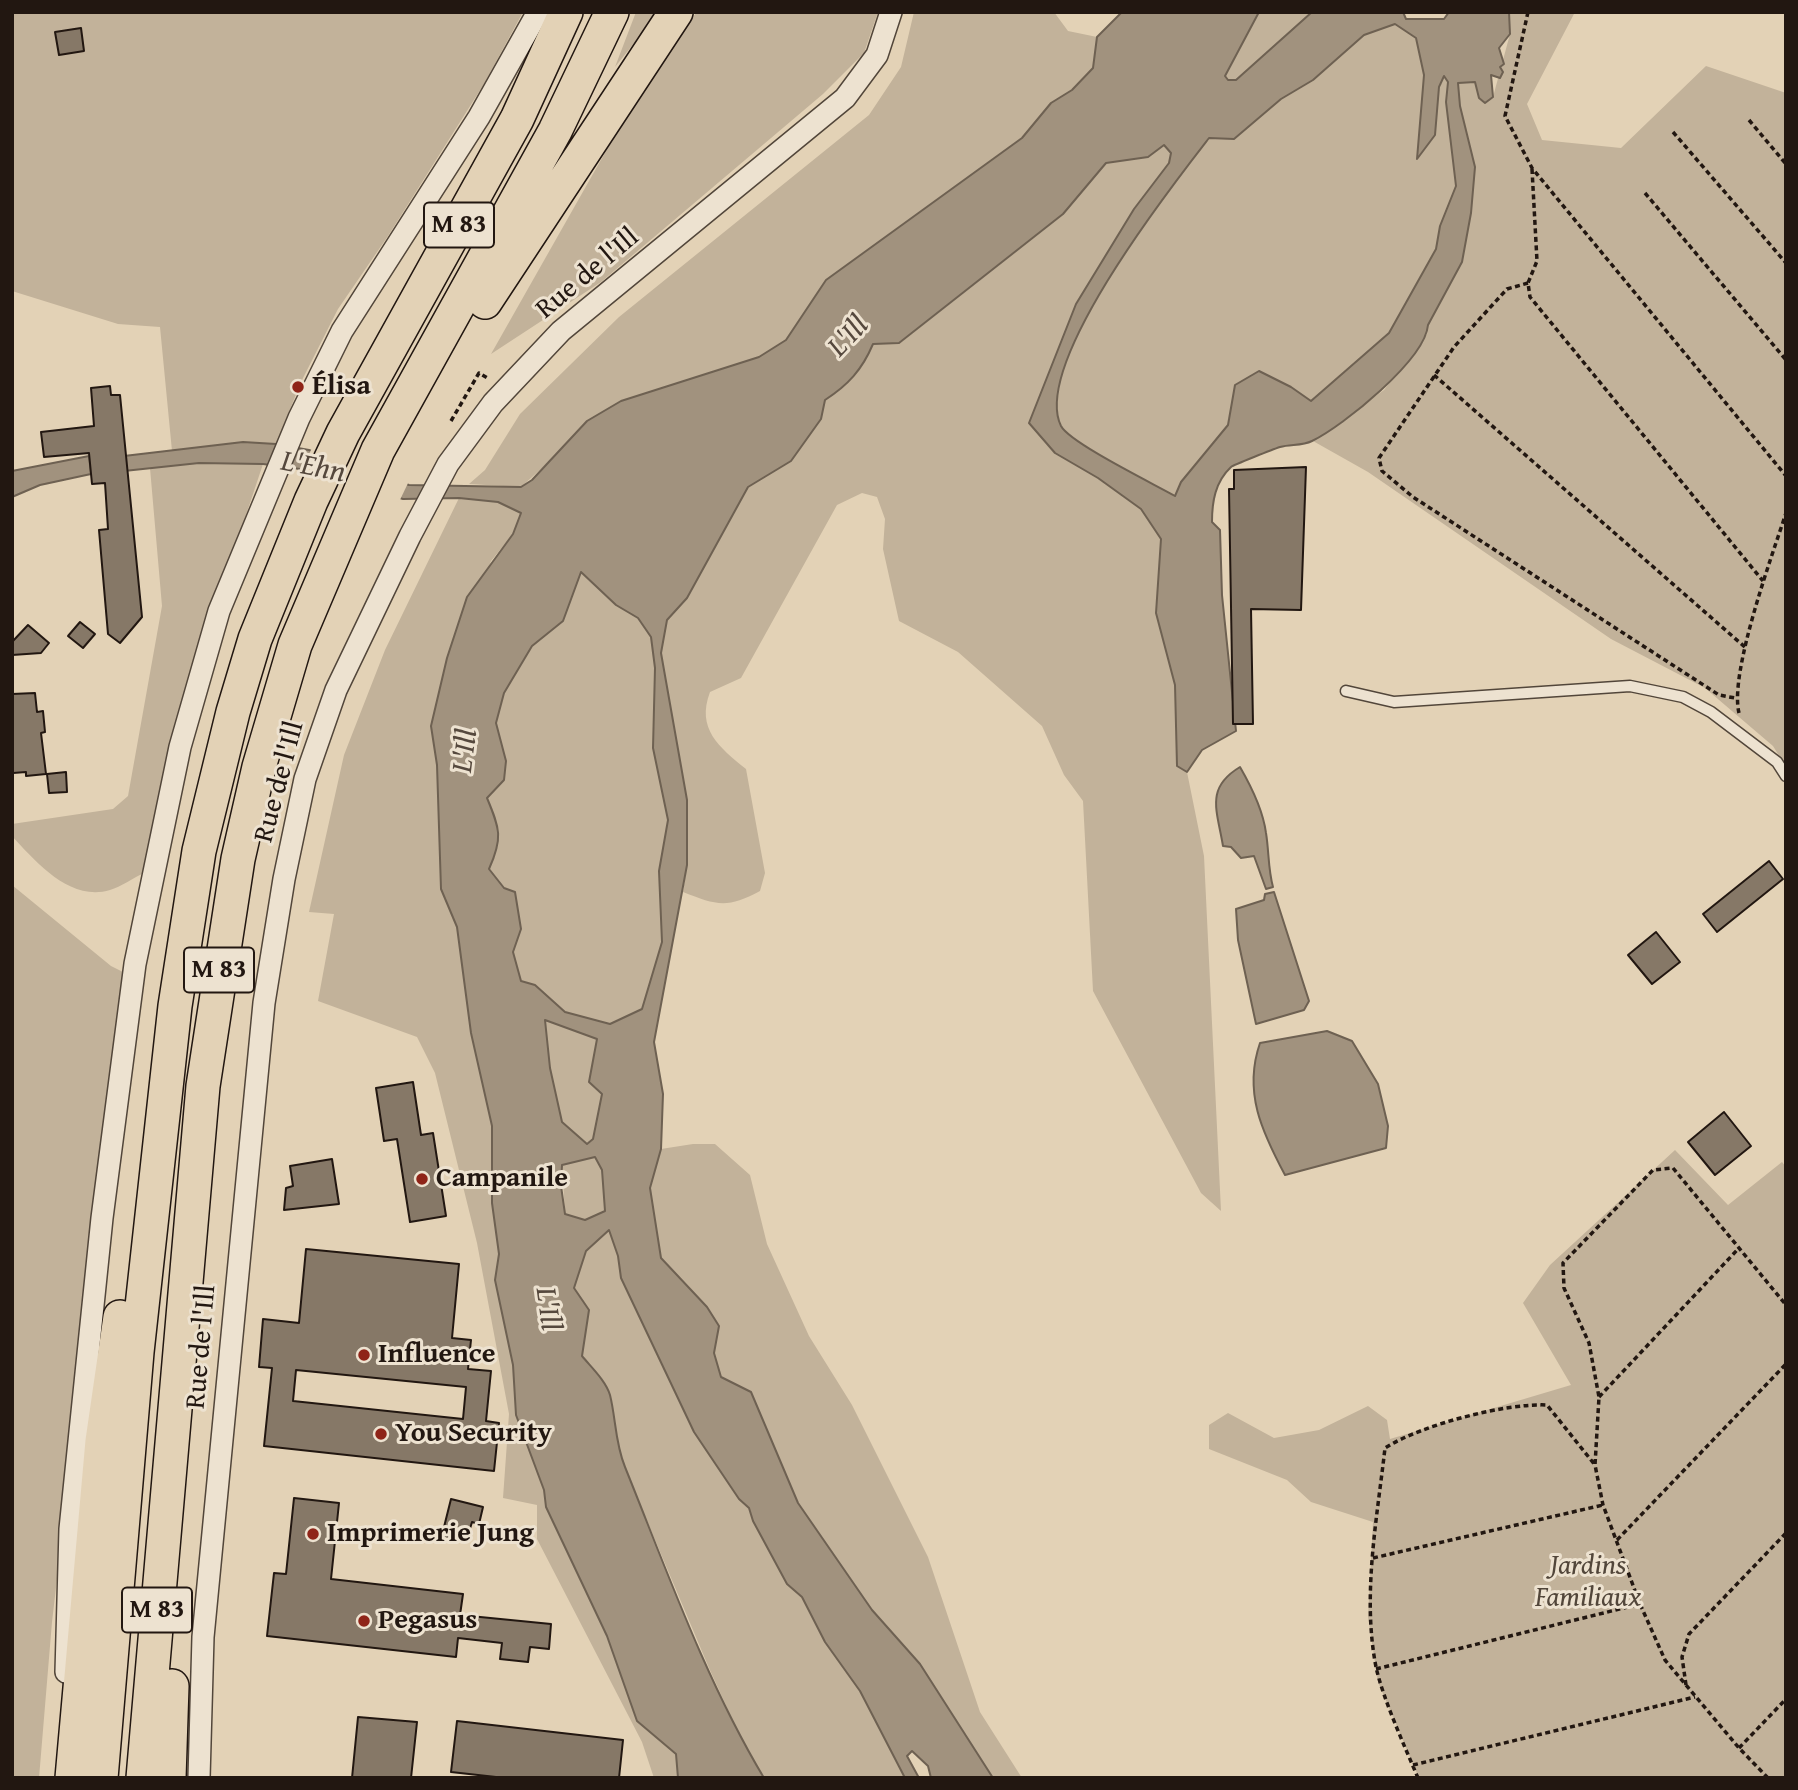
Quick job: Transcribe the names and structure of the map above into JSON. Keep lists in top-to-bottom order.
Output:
{
  "streets": {
    "highway": ["M 83"],
    "street": ["Rue de l'Ill"]
  },
  "water": ["L'Ill", "L'Ehn"],
  "parks": ["Jardins Familiaux"],
  "places": [
    "Élisa",
    "Campanile",
    "Influence",
    "You Security",
    "Imprimerie Jung",
    "Pegasus"
  ]
}
